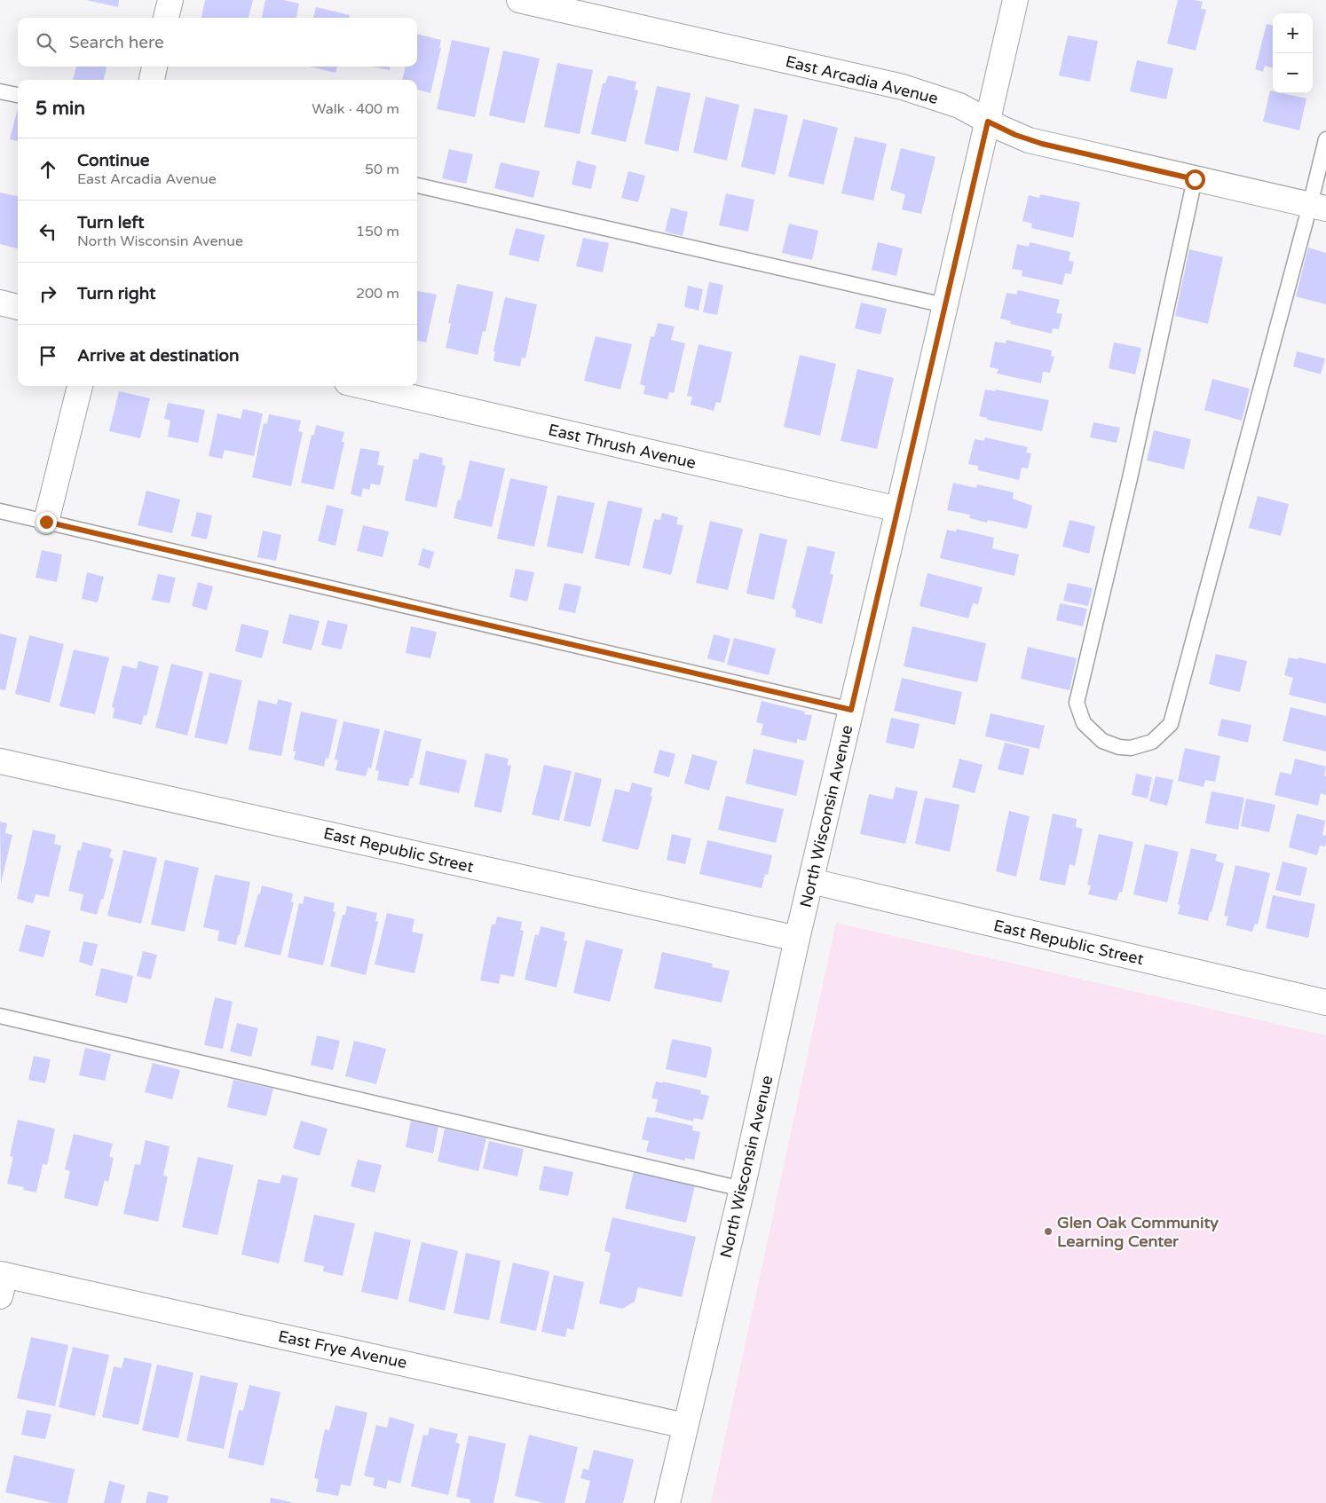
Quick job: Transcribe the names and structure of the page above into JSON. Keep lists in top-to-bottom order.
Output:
{
  "streets": {
    "street": [
      "East Arcadia Avenue",
      "East Thrush Avenue",
      "North Wisconsin Avenue",
      "East Republic Street",
      "East Frye Avenue"
    ]
  },
  "crossings": [
    ["East Arcadia Avenue", "North Wisconsin Avenue"],
    ["East Thrush Avenue", "North Wisconsin Avenue"],
    ["North Wisconsin Avenue", "East Republic Street"],
    ["North Wisconsin Avenue", "East Frye Avenue"]
  ],
  "places": ["Glen Oak Community Learning Center"],
  "page": {
    "map_buttons": ["+", "−"],
    "search": "Search here",
    "heading": ["5 min", "Walk · 400 m"],
    "list": [
      ["Continue", "East Arcadia Avenue", "50 m"],
      ["Turn left", "North Wisconsin Avenue", "150 m"],
      ["Turn right", "200 m"],
      "Arrive at destination"
    ]
  }
}
